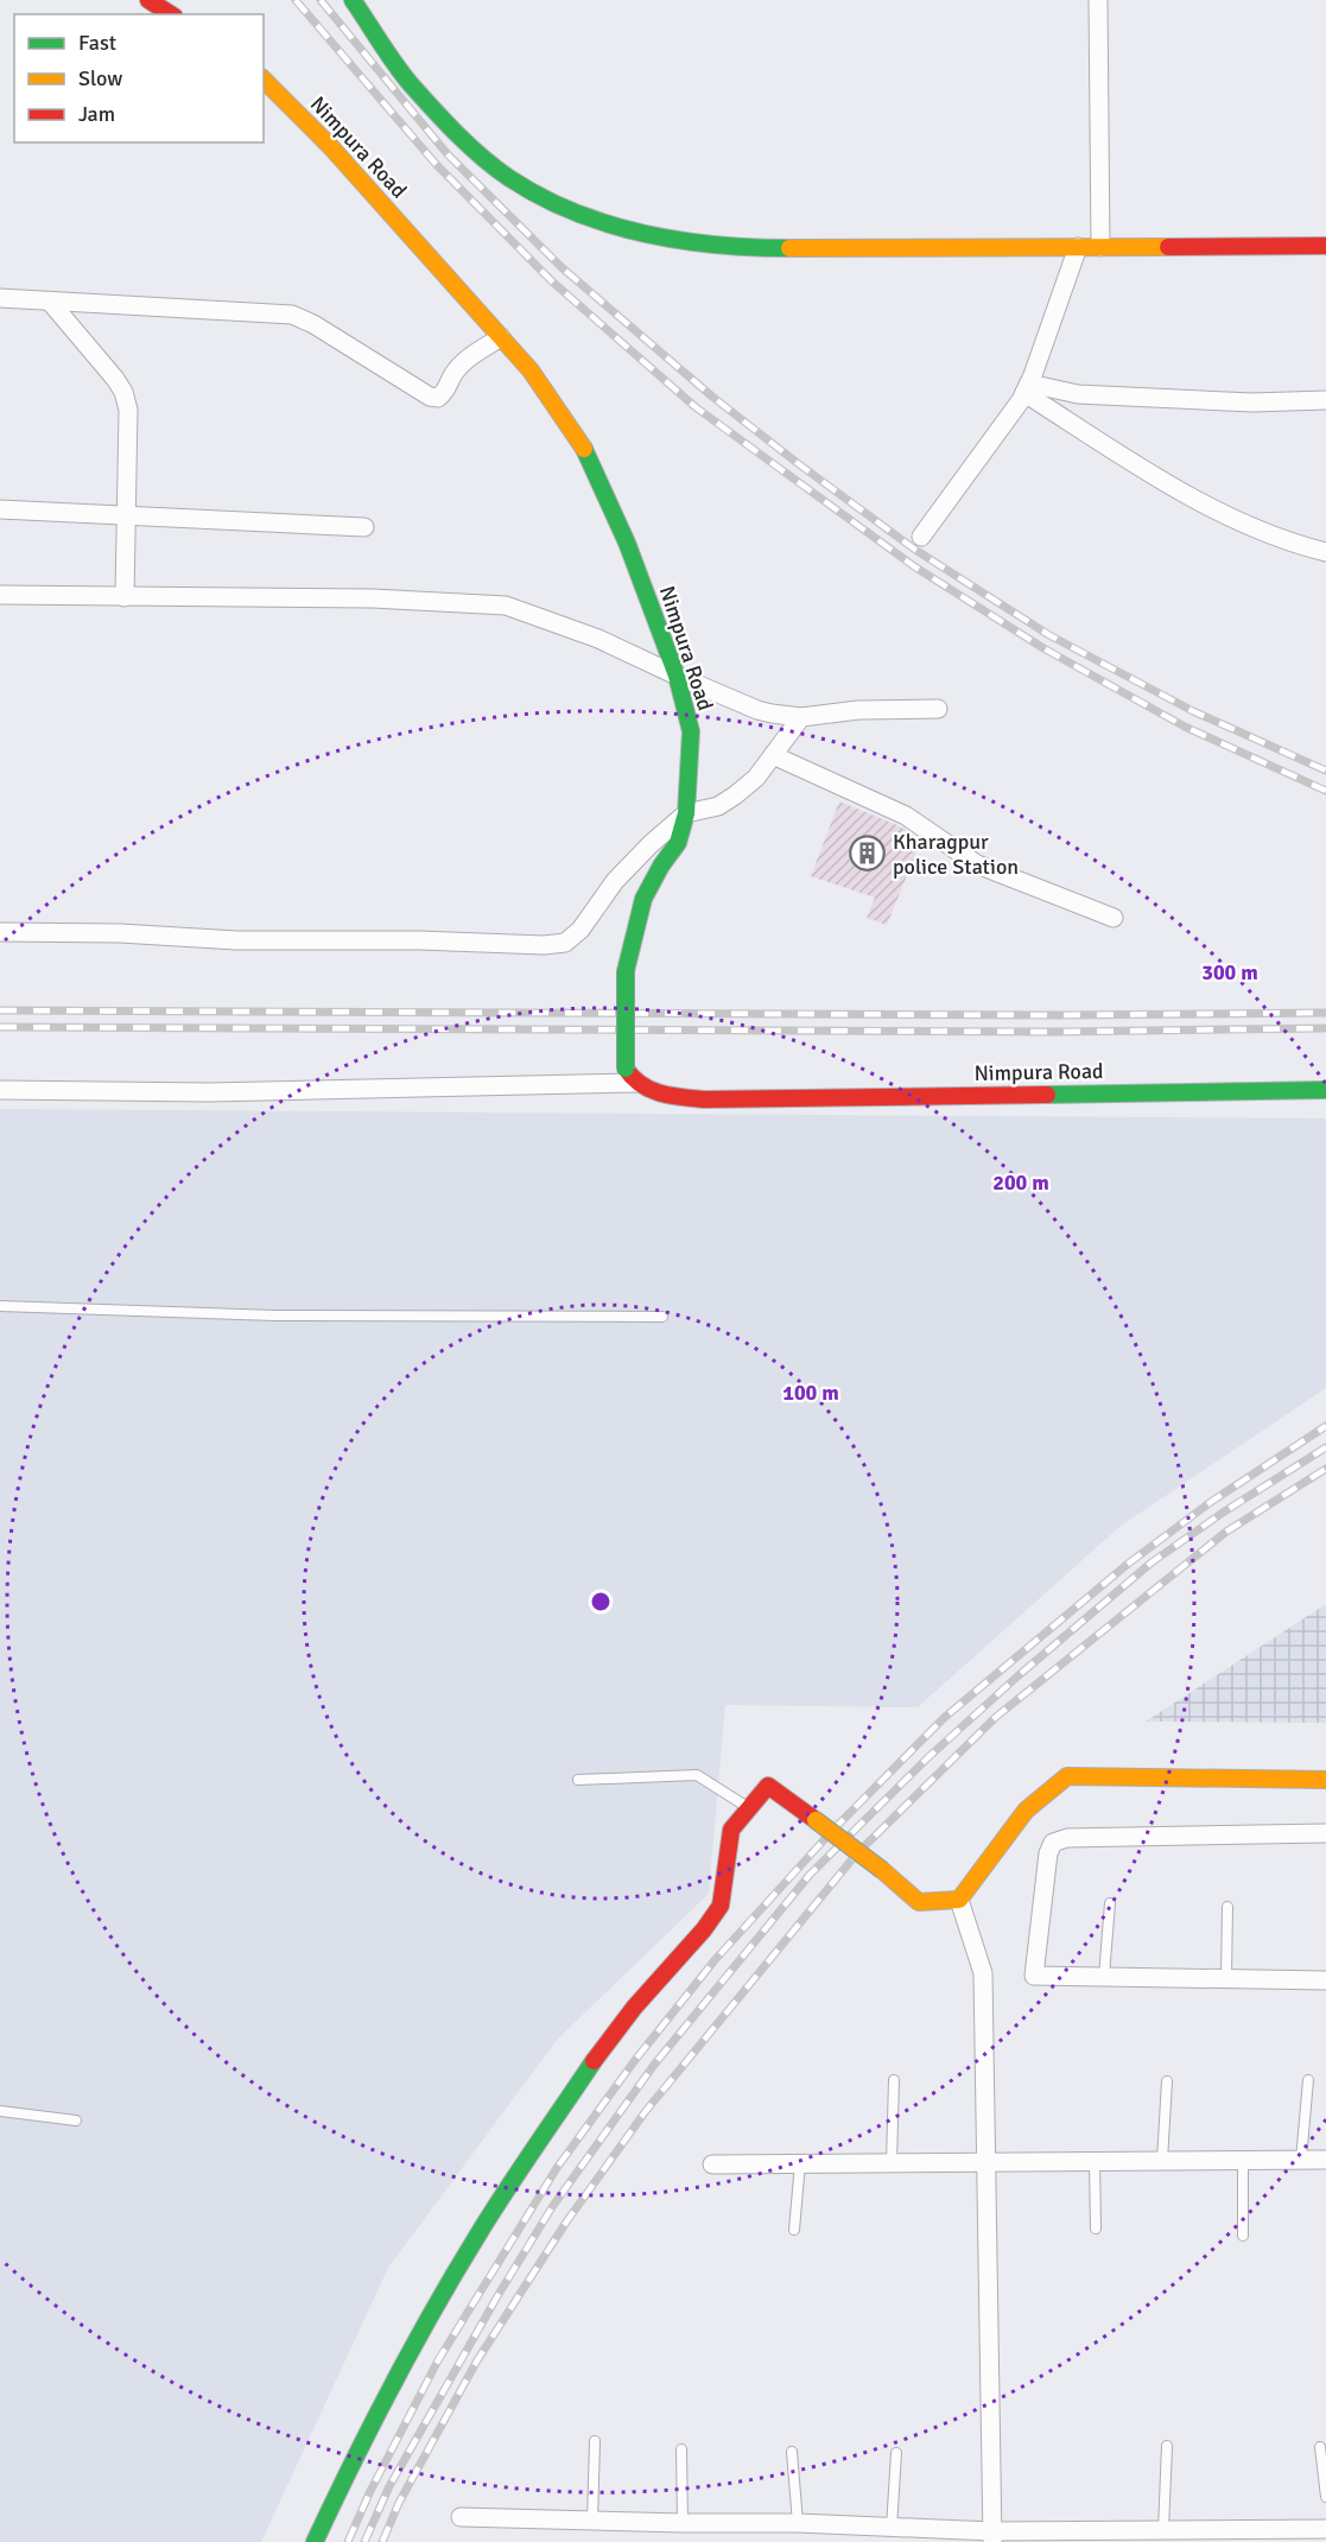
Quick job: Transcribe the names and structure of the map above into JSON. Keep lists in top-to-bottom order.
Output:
{
  "streets": {
    "main road": ["Nimpura Road"]
  },
  "places": {
    "building": ["Kharagpur police Station"]
  },
  "legend": ["Fast", "Slow", "Jam"],
  "rings": ["300 m", "200 m", "100 m"]
}
